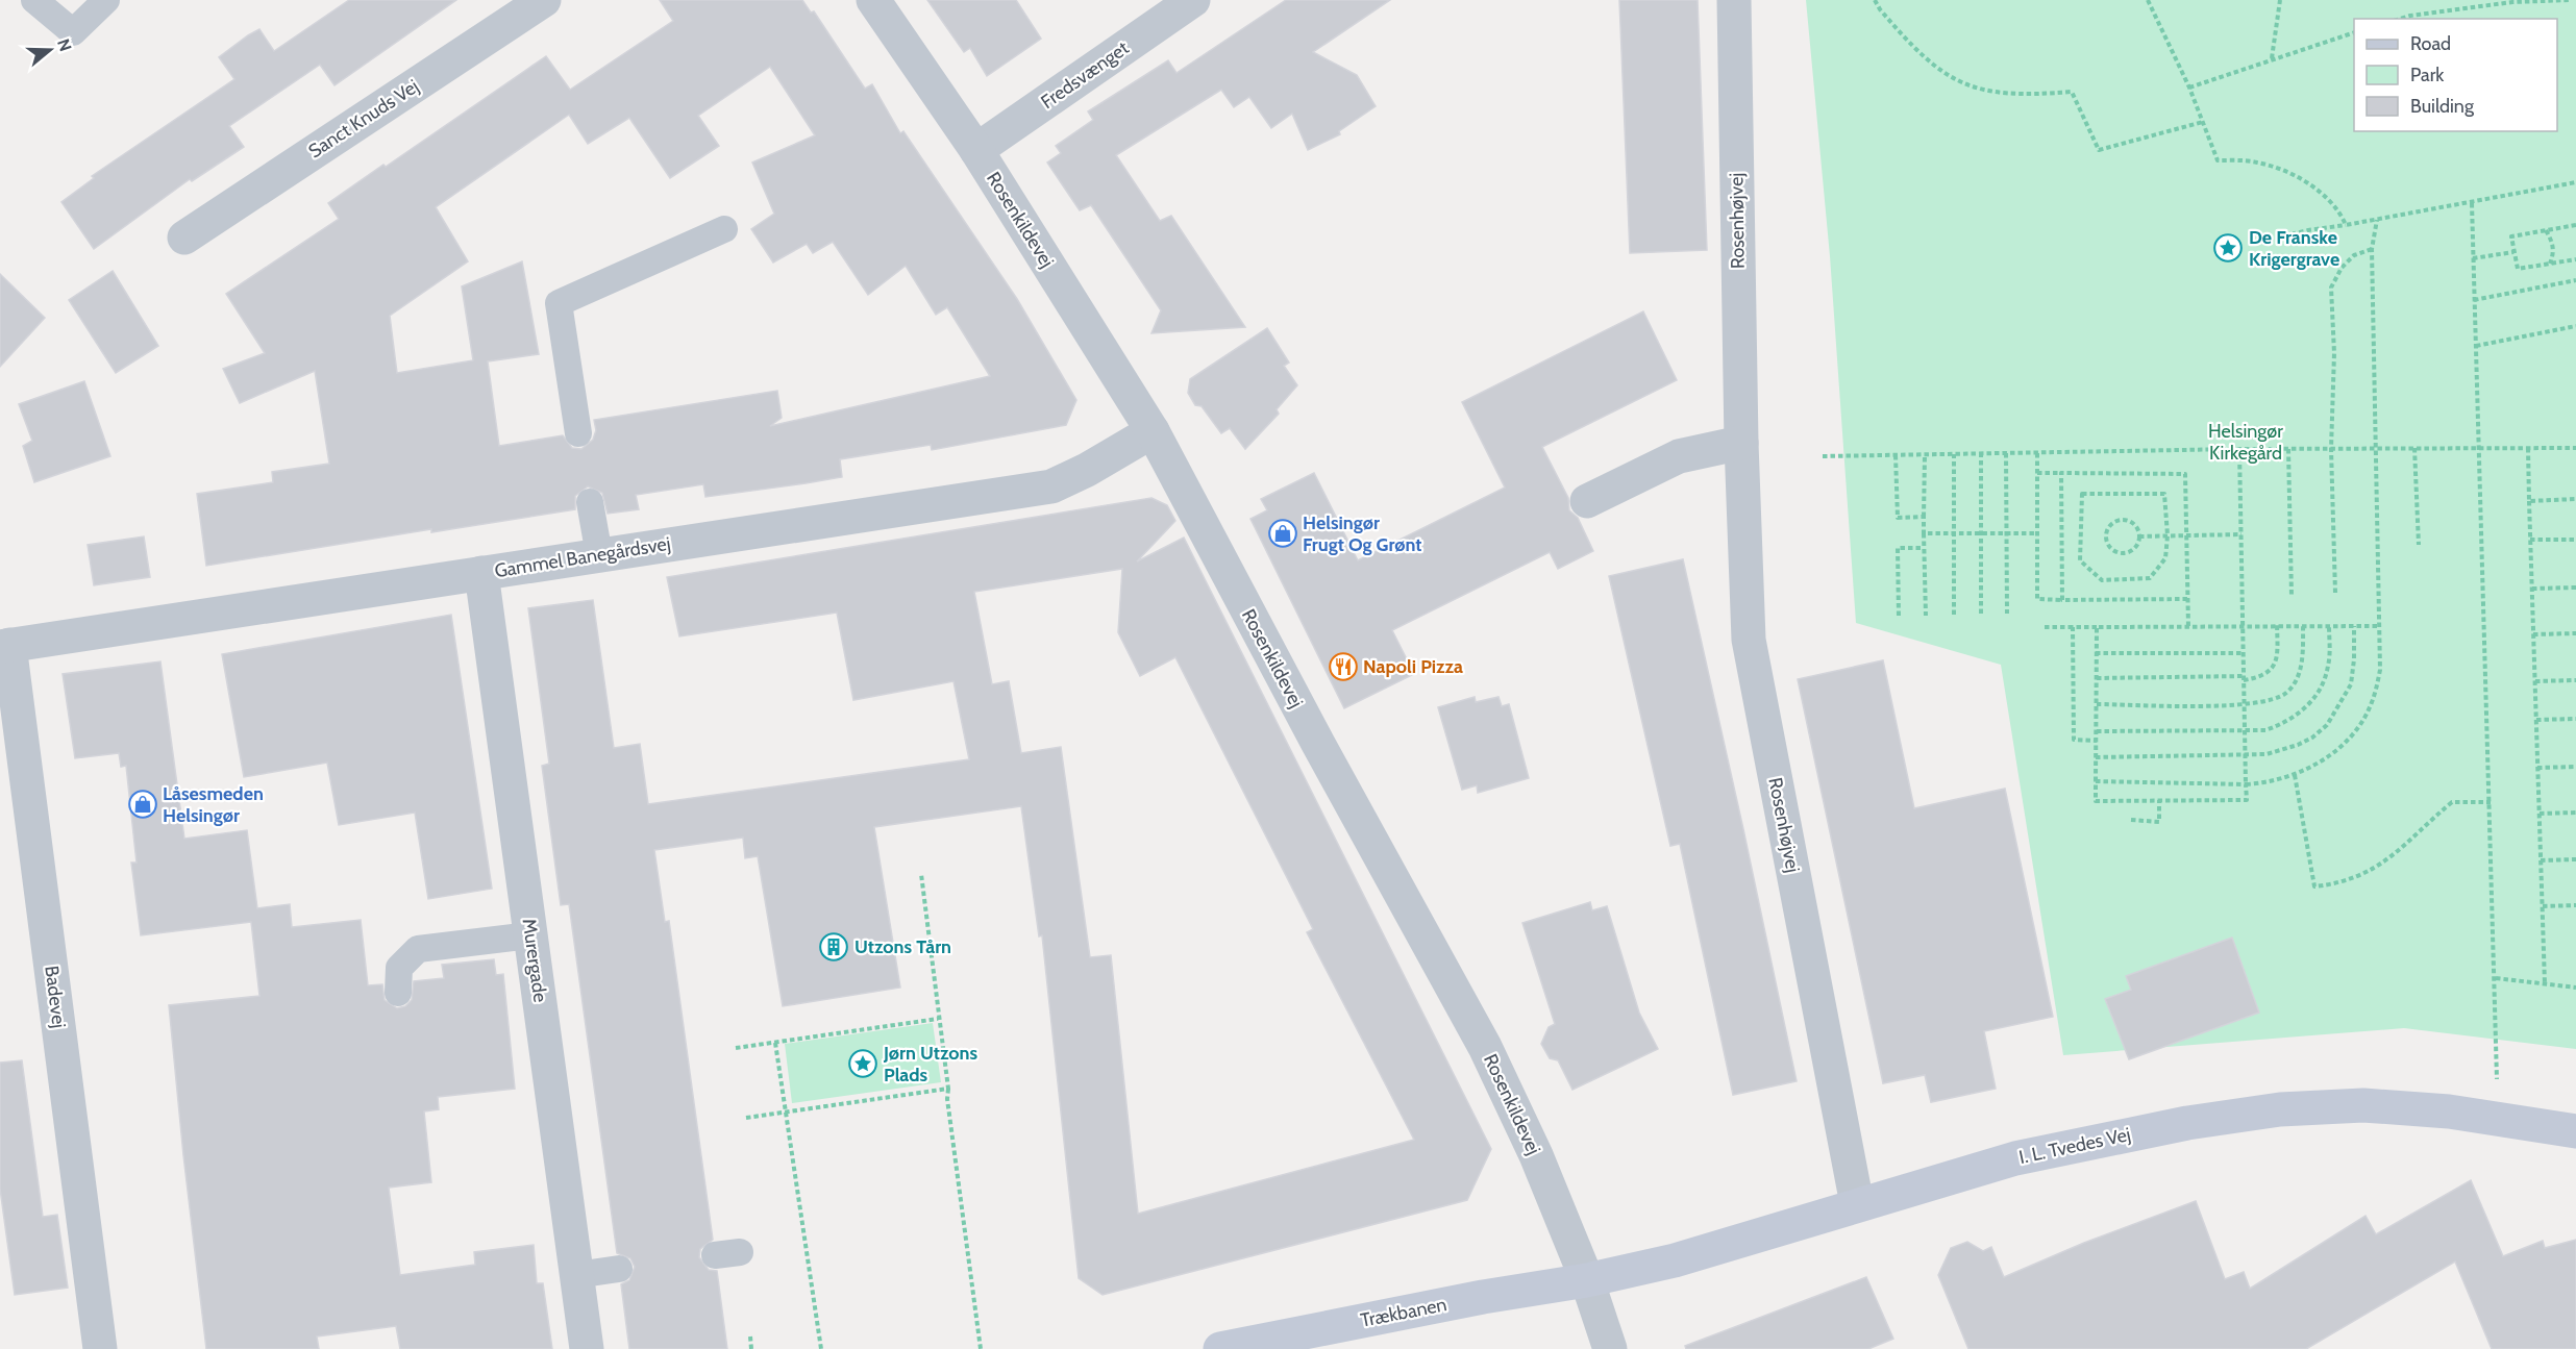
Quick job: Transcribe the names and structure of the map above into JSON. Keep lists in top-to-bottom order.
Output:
{
  "streets": {
    "main road": ["I. L. Tvedes Vej", "Trækbanen"],
    "street": [
      "Fredsvænget",
      "Sanct Knuds Vej",
      "Rosenkildevej",
      "Rosenhøjvej",
      "Gammel Banegårdsvej",
      "Murergade",
      "Badevej"
    ]
  },
  "crossings": [
    ["Fredsvænget", "Rosenkildevej"],
    ["Rosenkildevej", "Gammel Banegårdsvej"],
    ["Rosenkildevej", "I. L. Tvedes Vej"],
    ["Rosenkildevej", "Trækbanen"],
    ["Rosenhøjvej", "I. L. Tvedes Vej"],
    ["Gammel Banegårdsvej", "Murergade"],
    ["Gammel Banegårdsvej", "Badevej"],
    ["I. L. Tvedes Vej", "Trækbanen"]
  ],
  "parks": ["Helsingør Kirkegård"],
  "places": {
    "place": ["De Franske Krigergrave", "Jørn Utzons Plads"],
    "shop": ["Helsingør Frugt Og Grønt", "Låsesmeden Helsingør"],
    "restaurant": ["Napoli Pizza"],
    "building": ["Utzons Tårn"]
  },
  "legend": ["Road", "Park", "Building"],
  "north": "right"
}
